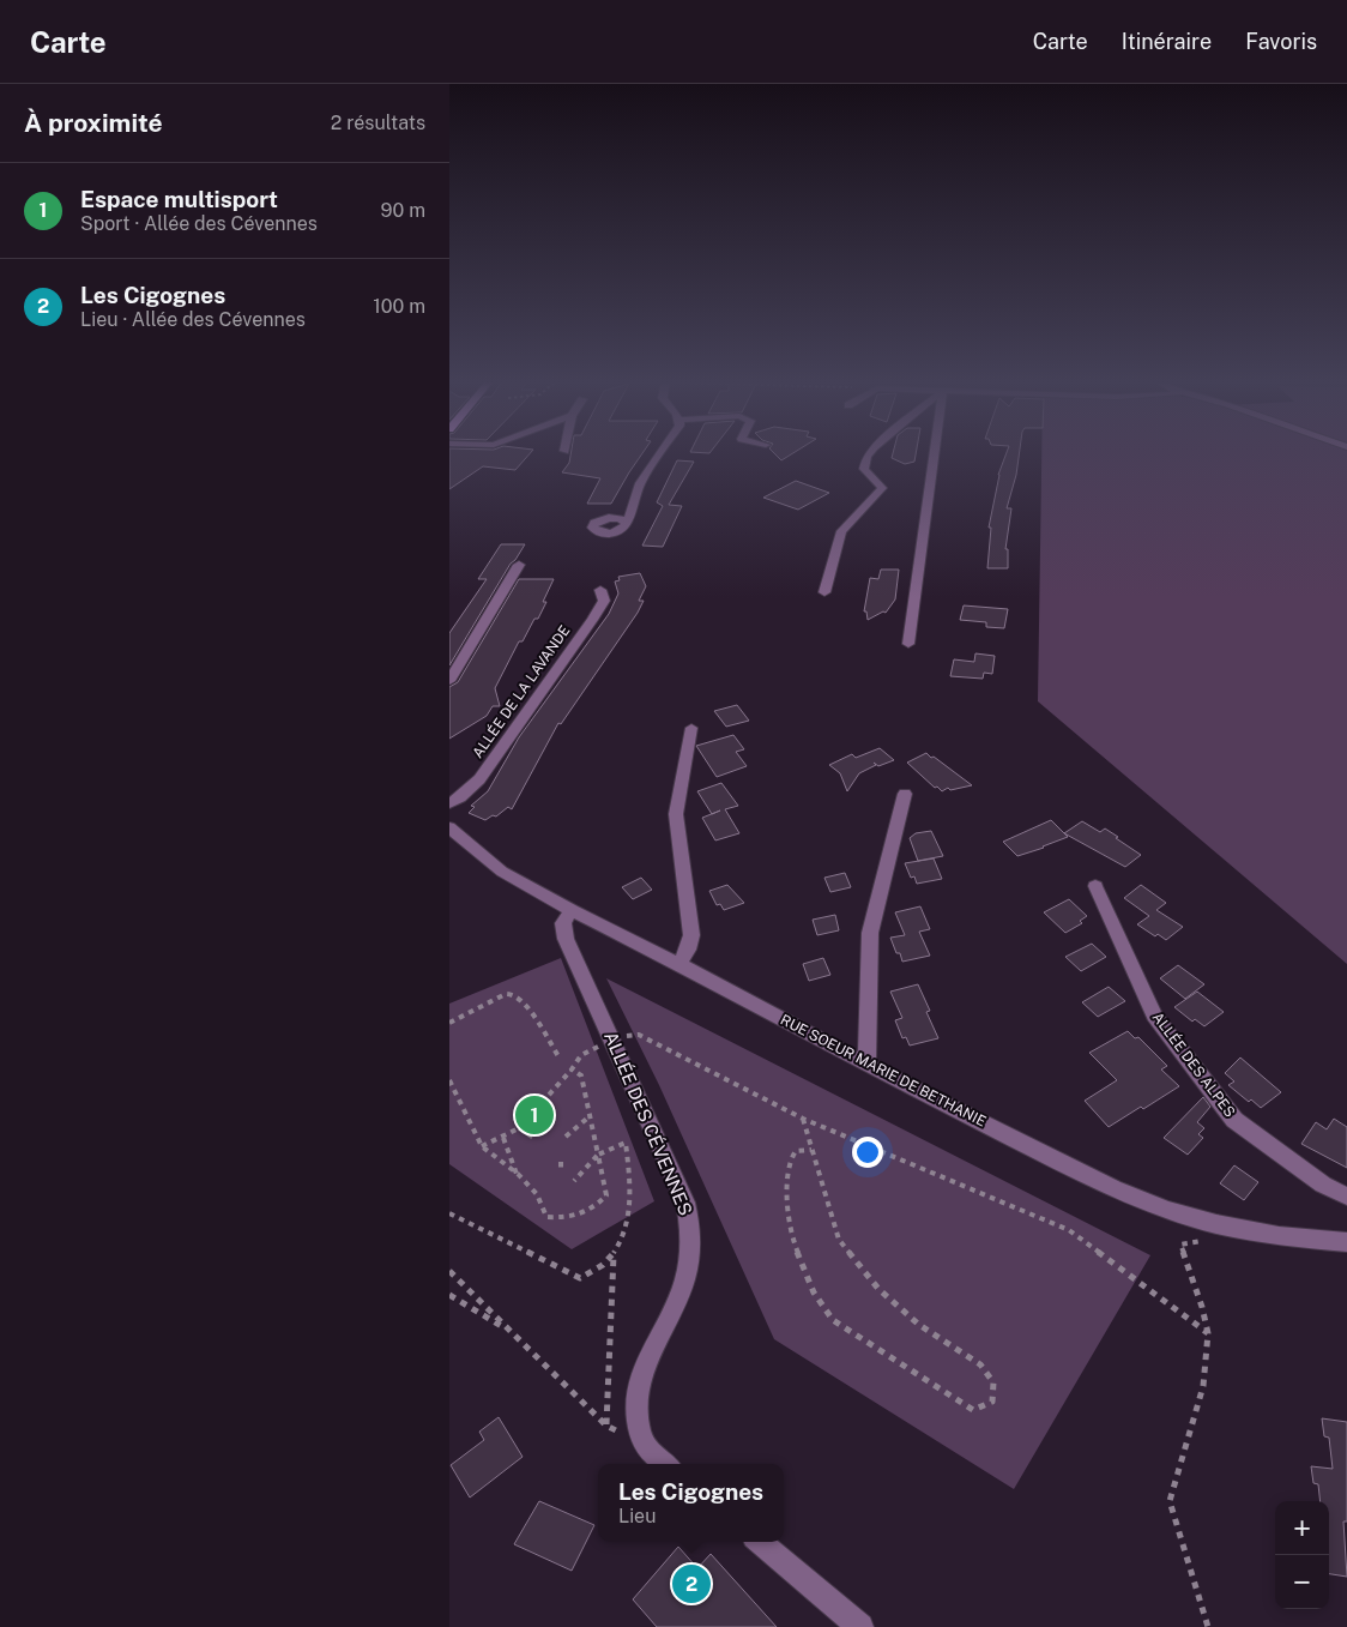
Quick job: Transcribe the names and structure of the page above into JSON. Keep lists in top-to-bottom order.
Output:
{
  "streets": {
    "street": [
      "ALLÉE DE LA LAVANDE",
      "ALLÉE DES ALPES",
      "RUE SOEUR MARIE DE BETHANIE",
      "ALLÉE DES CÉVENNES"
    ]
  },
  "crossings": [
    ["RUE SOEUR MARIE DE BETHANIE", "ALLÉE DES CÉVENNES"]
  ],
  "page": {
    "header": "Carte",
    "nav": ["Carte", "Itinéraire", "Favoris"],
    "heading": ["À proximité", "2 résultats"],
    "list": [
      {
        "mark": "1",
        "name": "Espace multisport",
        "note": "Sport · Allée des Cévennes",
        "value": "90 m"
      },
      {
        "mark": "2",
        "name": "Les Cigognes",
        "note": "Lieu · Allée des Cévennes",
        "value": "100 m"
      }
    ],
    "pins": ["1", "2"],
    "popup": ["Les Cigognes", "Lieu"],
    "map_buttons": ["+", "−"]
  }
}
